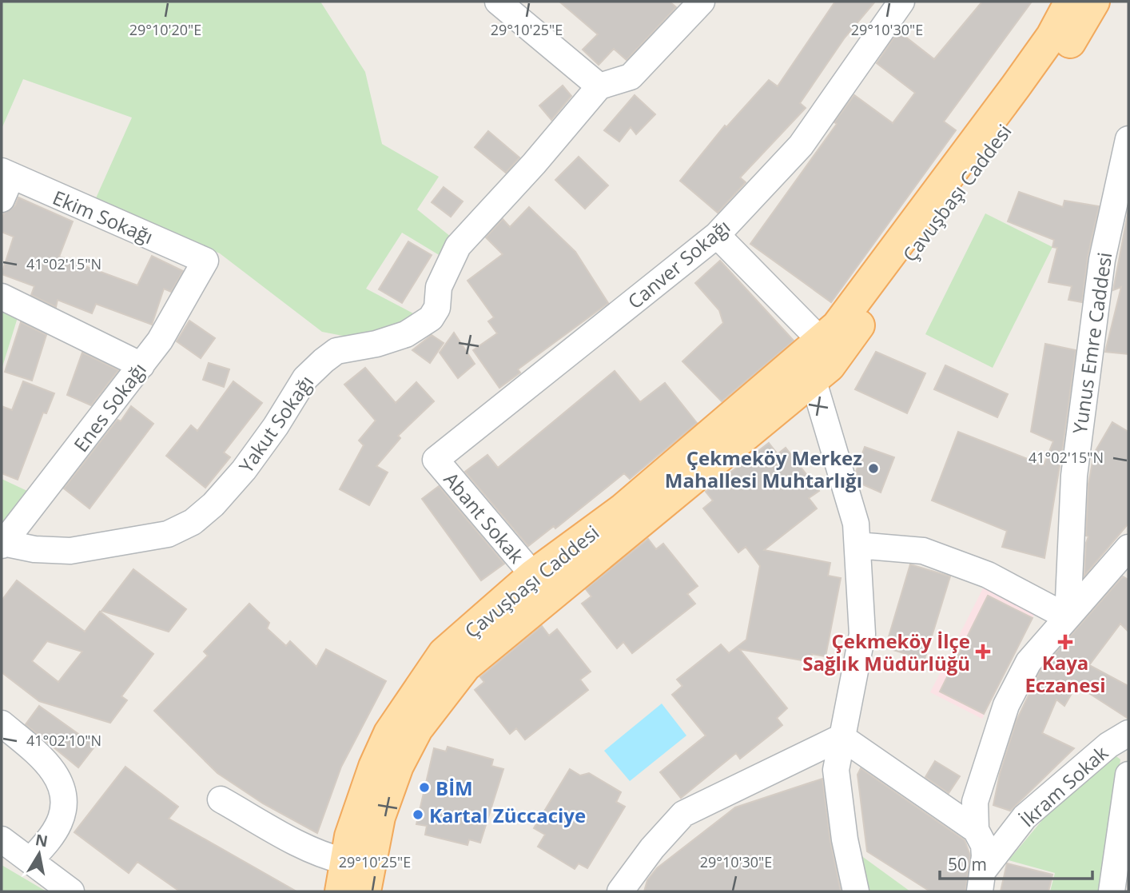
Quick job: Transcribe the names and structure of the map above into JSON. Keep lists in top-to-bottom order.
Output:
{
  "streets": {
    "main road": ["Çavuşbaşı Caddesi"],
    "street": [
      "Ekim Sokağı",
      "Canver Sokağı",
      "Yunus Emre Caddesi",
      "Enes Sokağı",
      "Yakut Sokağı",
      "Abant Sokak",
      "İkram Sokak"
    ]
  },
  "crossings": [
    ["Çavuşbaşı Caddesi", "Abant Sokak"],
    ["Ekim Sokağı", "Enes Sokağı"],
    ["Canver Sokağı", "Abant Sokak"],
    ["Enes Sokağı", "Yakut Sokağı"]
  ],
  "places": {
    "other": ["Çekmeköy Merkez Mahallesi Muhtarlığı", "BİM", "Kartal Züccaciye"],
    "health": ["Kaya Eczanesi", "Çekmeköy İlçe Sağlık Müdürlüğü"]
  },
  "scale_bar": "50 m",
  "north": "top",
  "coordinates": [
    "29°10'20\"E",
    "29°10'25\"E",
    "29°10'30\"E",
    "41°02'15\"N",
    "41°02'10\"N"
  ]
}
